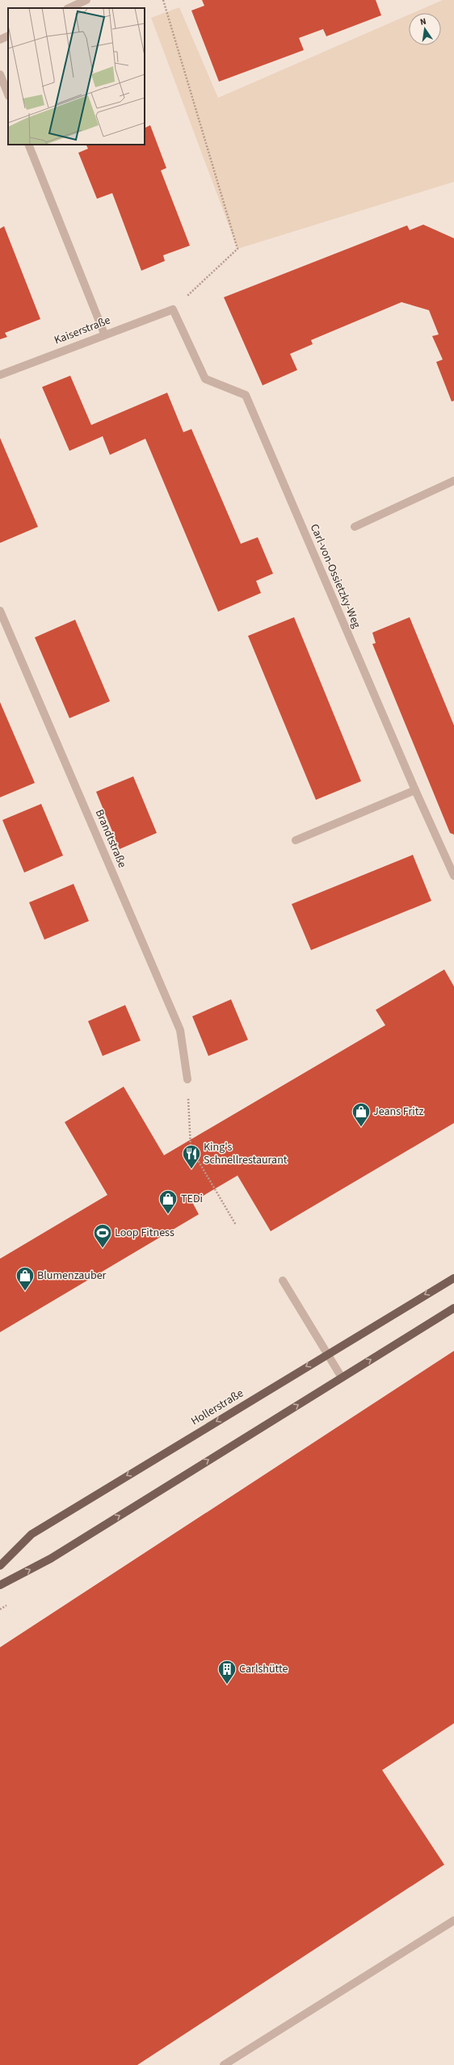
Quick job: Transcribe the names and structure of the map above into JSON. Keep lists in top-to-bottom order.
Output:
{
  "streets": {
    "main road": ["Hollerstraße"],
    "street": ["Kaiserstraße", "Carl-von-Ossietzky-Weg", "Brandtstraße"]
  },
  "crossings": [
    ["Kaiserstraße", "Carl-von-Ossietzky-Weg"]
  ],
  "places": {
    "shop": ["Jeans Fritz", "TEDi", "Blumenzauber"],
    "restaurant": ["King's Schnellrestaurant"],
    "sports": ["Loop Fitness"],
    "building": ["Carlshütte"]
  },
  "north": "top"
}
